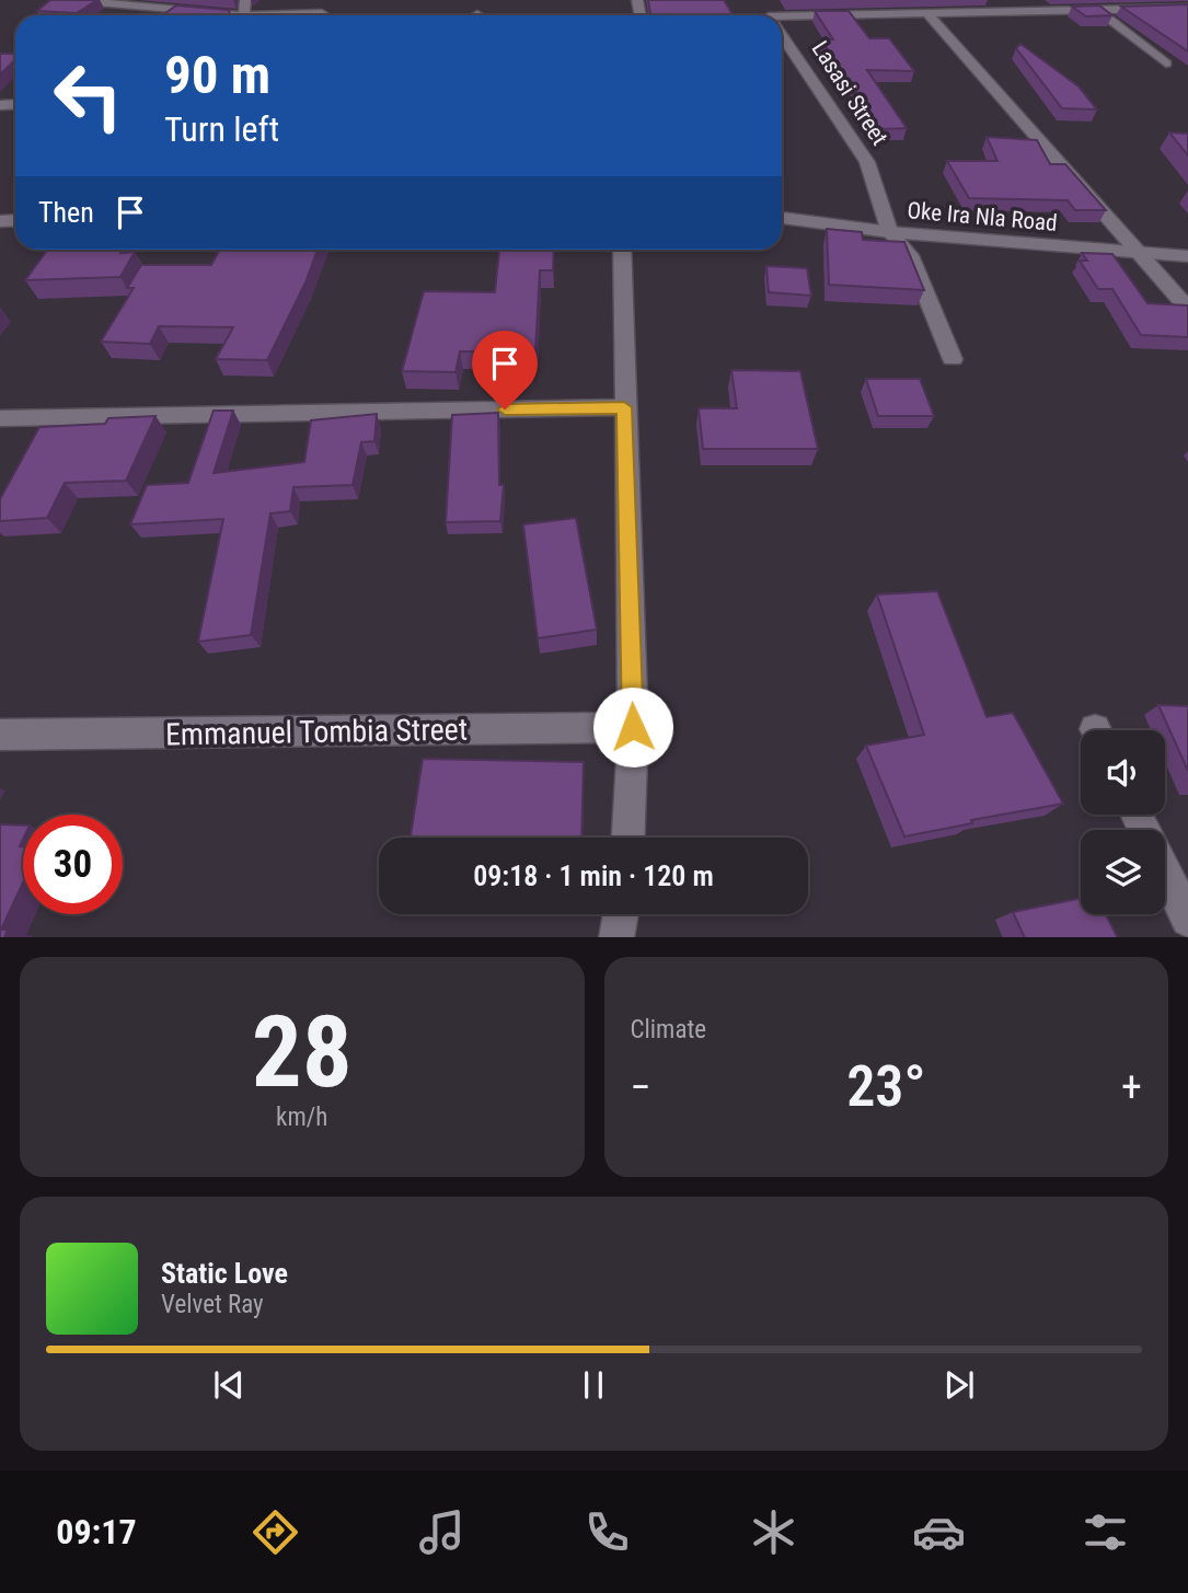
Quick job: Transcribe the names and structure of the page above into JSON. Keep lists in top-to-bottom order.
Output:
{
  "streets": {
    "street": ["Lasasi Street", "Oke Ira Nla Road", "Emmanuel Tombia Street"]
  },
  "crossings": [
    ["Lasasi Street", "Oke Ira Nla Road"]
  ],
  "page": {
    "turn": ["90 m", "Turn left"],
    "then": "Then",
    "limit": "30",
    "trip": "09:18 · 1 min · 120 m",
    "tile": [
      ["28", "km/h"],
      "Climate"
    ],
    "heat": ["−", "23°", "+"],
    "song": ["Static Love", "Velvet Ray"],
    "tabs": "09:17"
  }
}
